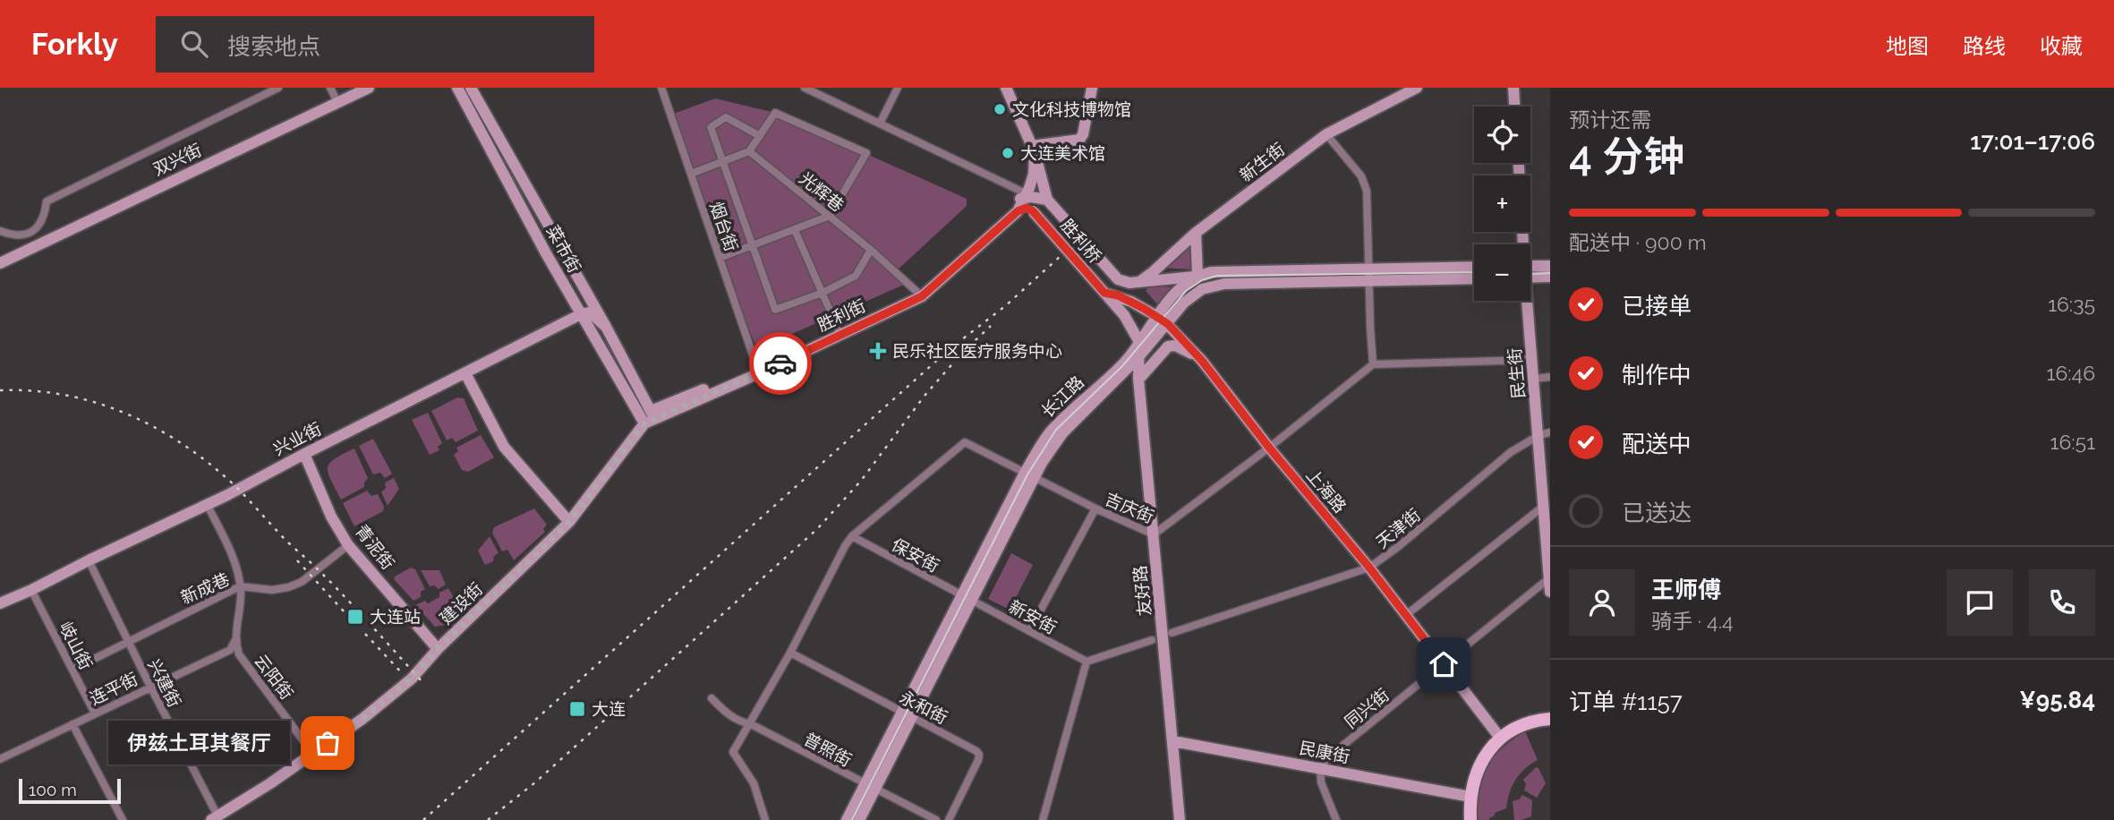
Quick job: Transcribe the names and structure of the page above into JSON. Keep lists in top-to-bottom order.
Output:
{
  "streets": {
    "main road": [
      "双兴街",
      "新生街",
      "胜利桥",
      "菜市街",
      "胜利街",
      "民生街",
      "长江路",
      "兴业街",
      "上海路",
      "青泥街",
      "友好路",
      "建设街",
      "民康街"
    ],
    "street": [
      "光辉巷",
      "烟台街",
      "吉庆街",
      "天津街",
      "保安街",
      "新成巷",
      "新安街",
      "岐山街",
      "云阳街",
      "兴建街",
      "连平街",
      "永和街",
      "同兴街",
      "普照街"
    ]
  },
  "crossings": [
    ["新生街", "胜利桥"],
    ["光辉巷", "胜利街"],
    ["烟台街", "胜利街"],
    ["胜利桥", "胜利街"],
    ["胜利桥", "长江路"],
    ["胜利桥", "上海路"],
    ["胜利桥", "友好路"],
    ["菜市街", "胜利街"],
    ["菜市街", "兴业街"],
    ["菜市街", "建设街"],
    ["胜利街", "建设街"],
    ["民生街", "天津街"],
    ["民生街", "同兴街"],
    ["长江路", "上海路"],
    ["长江路", "吉庆街"],
    ["长江路", "保安街"],
    ["长江路", "友好路"],
    ["长江路", "新安街"],
    ["长江路", "永和街"],
    ["长江路", "普照街"],
    ["兴业街", "青泥街"],
    ["兴业街", "岐山街"],
    ["兴业街", "兴建街"],
    ["上海路", "吉庆街"],
    ["上海路", "天津街"],
    ["上海路", "同兴街"],
    ["吉庆街", "保安街"],
    ["吉庆街", "友好路"],
    ["青泥街", "新成巷"],
    ["青泥街", "建设街"],
    ["保安街", "新安街"],
    ["新成巷", "岐山街"],
    ["新成巷", "兴建街"],
    ["友好路", "民康街"],
    ["建设街", "云阳街"],
    ["建设街", "兴建街"],
    ["岐山街", "连平街"],
    ["云阳街", "连平街"],
    ["兴建街", "连平街"],
    ["同兴街", "民康街"]
  ],
  "places": {
    "other": ["文化科技博物馆", "大连美术馆", "伊兹土耳其餐厅"],
    "health": ["民乐社区医疗服务中心"],
    "transit": ["大连站", "大连"]
  },
  "scale_bar": "100 m",
  "page": {
    "header": "Forkly",
    "search": "搜索地点",
    "nav": ["地图", "路线", "收藏"],
    "heading": ["4 分钟", "预计还需", "17:01–17:06"],
    "panel": [
      "王师傅",
      "骑手 · 4.4",
      "订单 #1157",
      "¥95.84"
    ],
    "map_buttons": ["+", "−"],
    "bar": "配送中 · 900 m",
    "list": [
      ["已接单", "16:35"],
      ["制作中", "16:46"],
      ["配送中", "16:51"],
      "已送达"
    ],
    "bubble": "伊兹土耳其餐厅",
    "scale": "100 m"
  }
}
